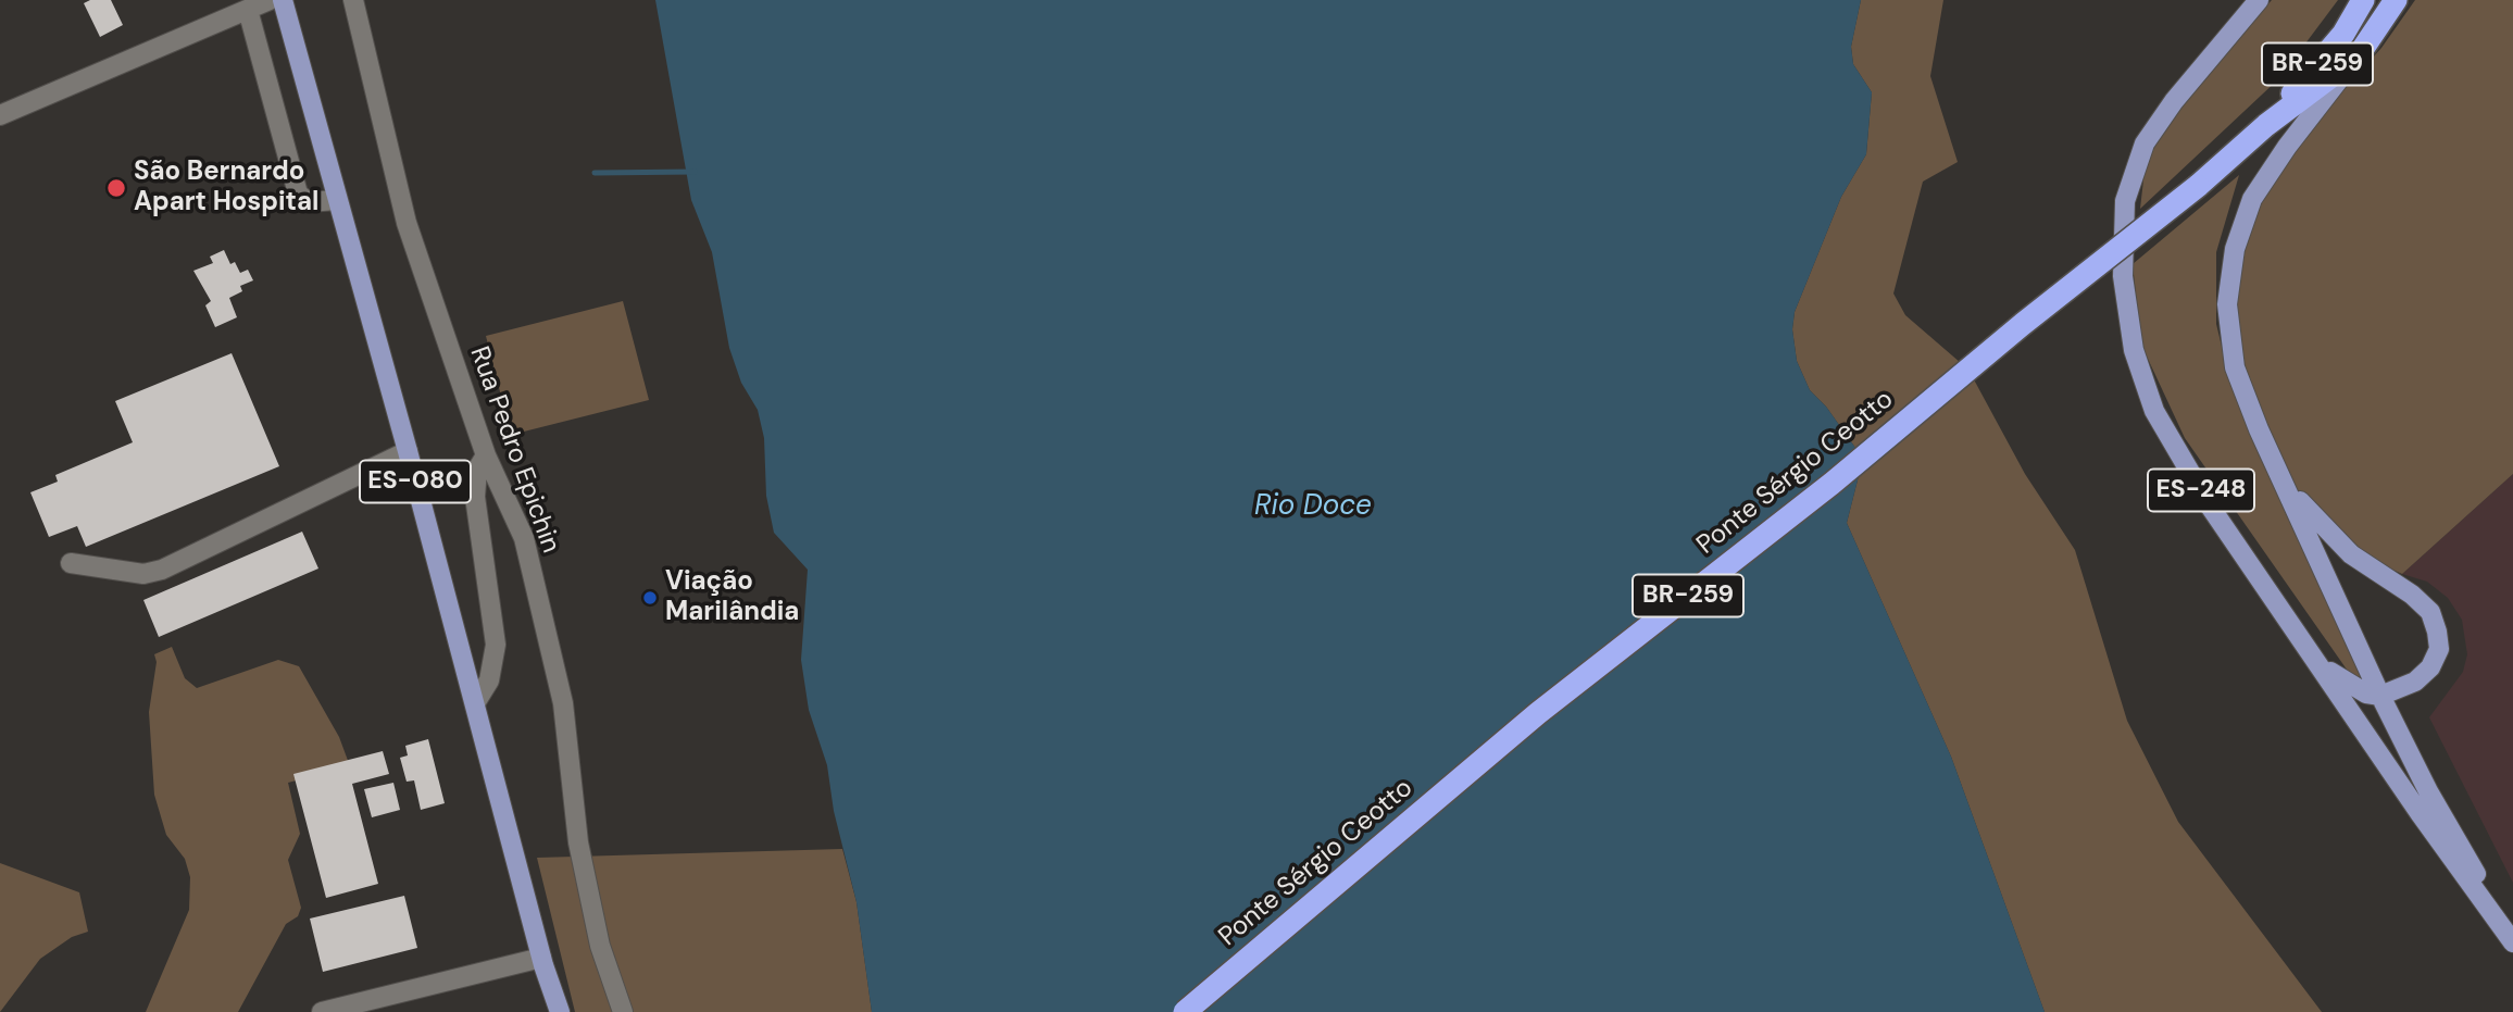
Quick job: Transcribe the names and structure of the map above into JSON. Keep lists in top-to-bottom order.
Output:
{
  "streets": {
    "highway": ["BR-259", "Ponte Sérgio Ceotto"],
    "main road": ["ES-080", "ES-248"],
    "street": ["Rua Pedro Epichin"]
  },
  "crossings": [
    ["BR-259", "Ponte Sérgio Ceotto"],
    ["BR-259", "ES-248"]
  ],
  "water": ["Rio Doce"],
  "places": ["São Bernardo Apart Hospital", "Viação Marilândia"]
}
